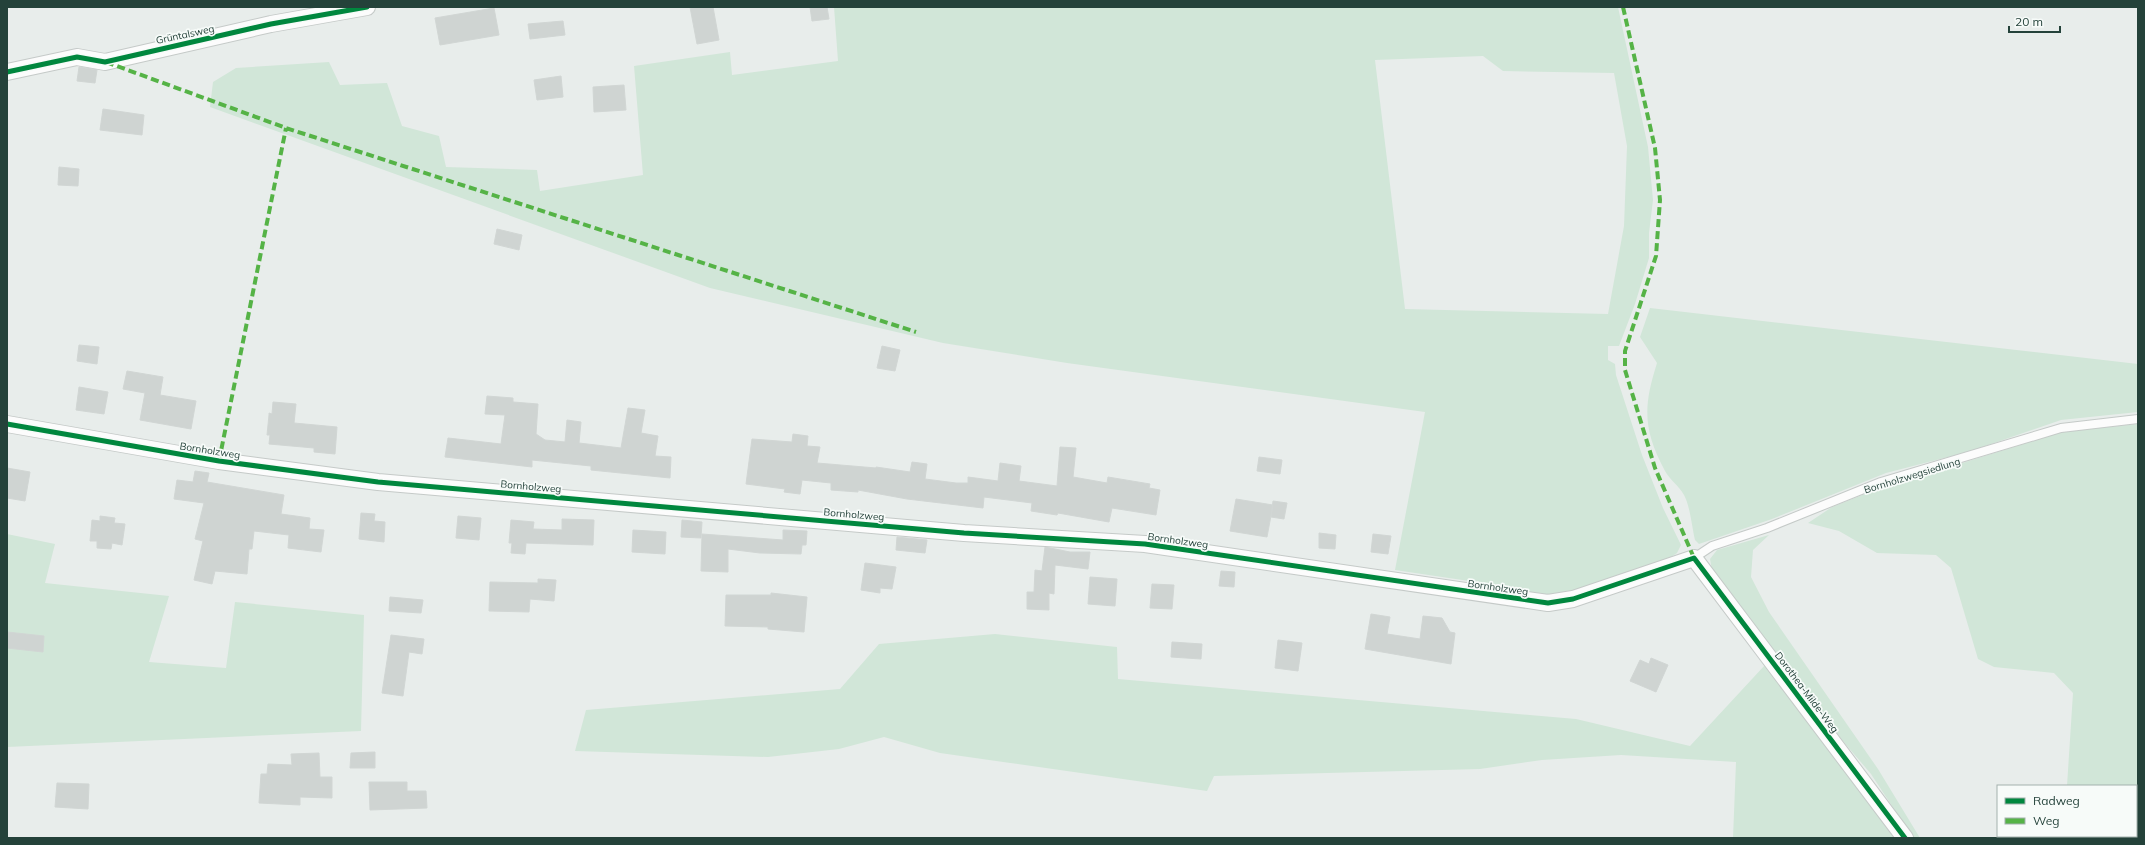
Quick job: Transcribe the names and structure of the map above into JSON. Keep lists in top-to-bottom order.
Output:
{
  "streets": {
    "street": ["Grüntalsweg", "Bornholzweg", "Dorothea-Milde-Weg"],
    "lane": ["Bornholzwegsiedlung"]
  },
  "crossings": [
    ["Bornholzweg", "Bornholzwegsiedlung"],
    ["Bornholzweg", "Dorothea-Milde-Weg"],
    ["Bornholzwegsiedlung", "Dorothea-Milde-Weg"]
  ],
  "legend": ["Radweg", "Weg"],
  "scale_bar": "20 m"
}
